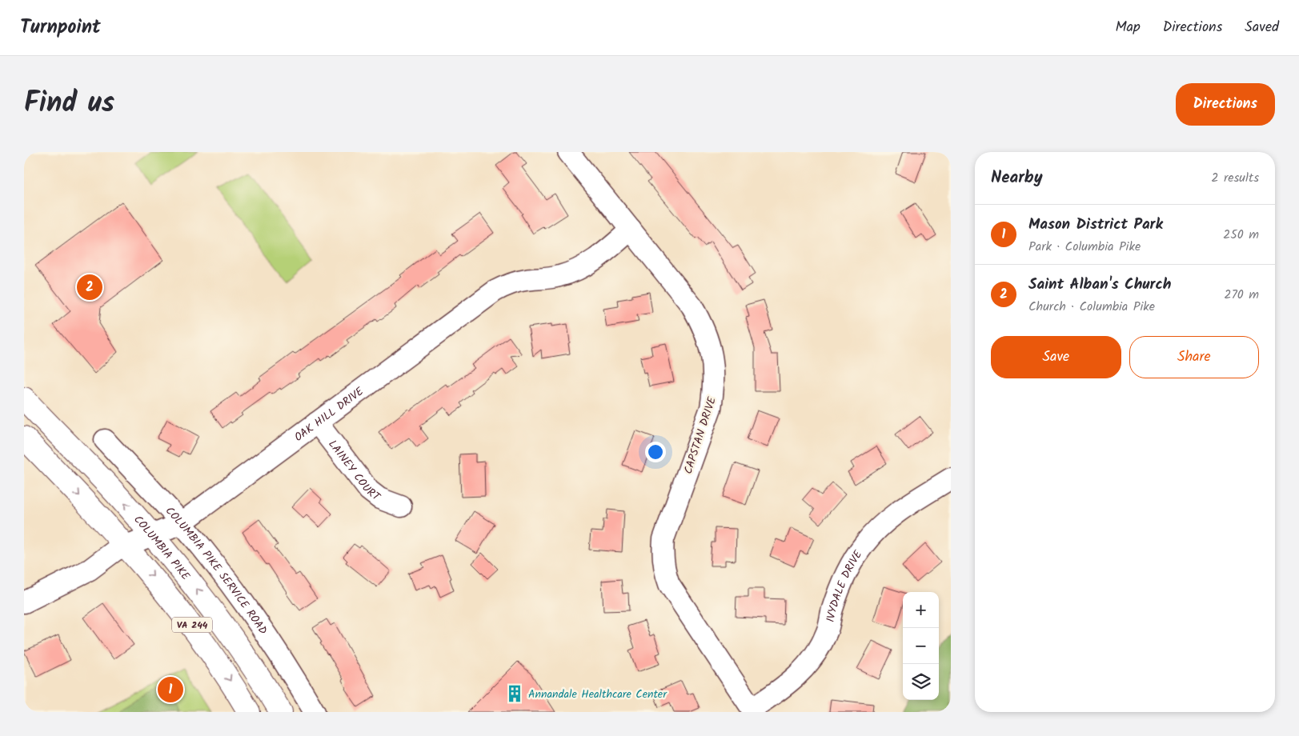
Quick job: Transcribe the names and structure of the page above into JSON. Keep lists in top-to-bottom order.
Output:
{
  "streets": {
    "main road": ["COLUMBIA PIKE", "VA 244"],
    "street": [
      "OAK HILL DRIVE",
      "CAPSTAN DRIVE",
      "LAINEY COURT",
      "COLUMBIA PIKE SERVICE ROAD",
      "IVYDALE DRIVE"
    ]
  },
  "crossings": [
    ["OAK HILL DRIVE", "CAPSTAN DRIVE"],
    ["OAK HILL DRIVE", "LAINEY COURT"],
    ["OAK HILL DRIVE", "COLUMBIA PIKE"],
    ["OAK HILL DRIVE", "COLUMBIA PIKE SERVICE ROAD"],
    ["OAK HILL DRIVE", "VA 244"],
    ["CAPSTAN DRIVE", "IVYDALE DRIVE"]
  ],
  "places": {
    "building": ["Annandale Healthcare Center"]
  },
  "page": {
    "header": "Turnpoint",
    "nav": ["Map", "Directions", "Saved"],
    "title": "Find us",
    "buttons": [
      "Directions",
      ["Save", "Share"]
    ],
    "heading": ["Nearby", "2 results"],
    "list": [
      {
        "mark": "1",
        "name": "Mason District Park",
        "note": "Park · Columbia Pike",
        "value": "250 m"
      },
      {
        "mark": "2",
        "name": "Saint Alban's Church",
        "note": "Church · Columbia Pike",
        "value": "270 m"
      }
    ],
    "pins": ["2", "1"],
    "map_buttons": ["+", "−"]
  }
}
